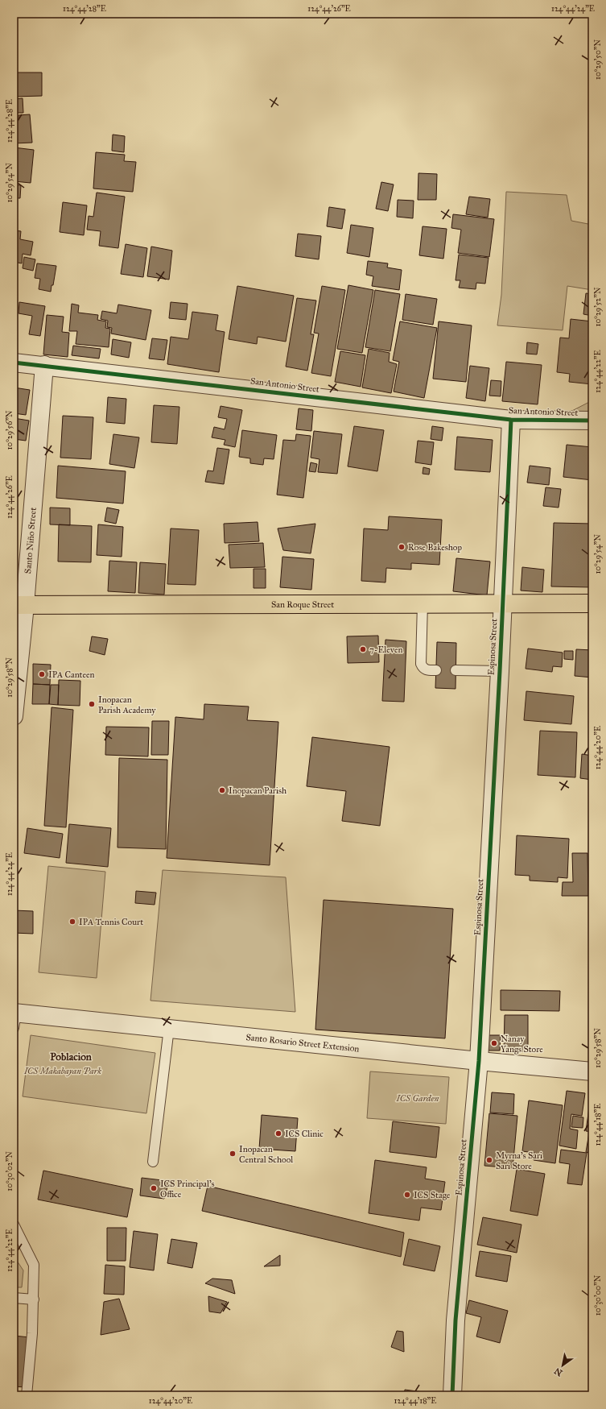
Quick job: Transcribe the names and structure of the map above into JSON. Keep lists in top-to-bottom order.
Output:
{
  "streets": {
    "main road": ["San Roque Street"],
    "street": [
      "San Antonio Street",
      "Santo Niño Street",
      "Espinosa Street",
      "Santo Rosario Street Extension"
    ]
  },
  "crossings": [
    ["San Antonio Street", "Santo Niño Street"],
    ["San Antonio Street", "Espinosa Street"],
    ["Santo Niño Street", "San Roque Street"],
    ["San Roque Street", "Espinosa Street"],
    ["Espinosa Street", "Santo Rosario Street Extension"]
  ],
  "districts": ["Poblacion"],
  "parks": ["ICS Makabayan Park", "ICS Garden"],
  "places": [
    "Rose Bakeshop",
    "7-Eleven",
    "IPA Canteen",
    "Inopacan Parish Academy",
    "Inopacan Parish",
    "IPA Tennis Court",
    "Nanay Yangs Store",
    "ICS Clinic",
    "Inopacan Central School",
    "Myrna's Sari Sari Store",
    "ICS Principal's Office",
    "ICS Stage"
  ],
  "north": "bottom left",
  "coordinates": [
    "124°44'28\"E",
    "124°44'26\"E",
    "124°44'24\"E",
    "10°29'50\"N",
    "10°29'54\"N",
    "10°29'52\"N",
    "124°44'22\"E",
    "10°29'56\"N",
    "10°29'58\"N",
    "124°44'20\"E",
    "124°44'18\"E",
    "10°30'02\"N",
    "10°30'00\"N"
  ]
}
